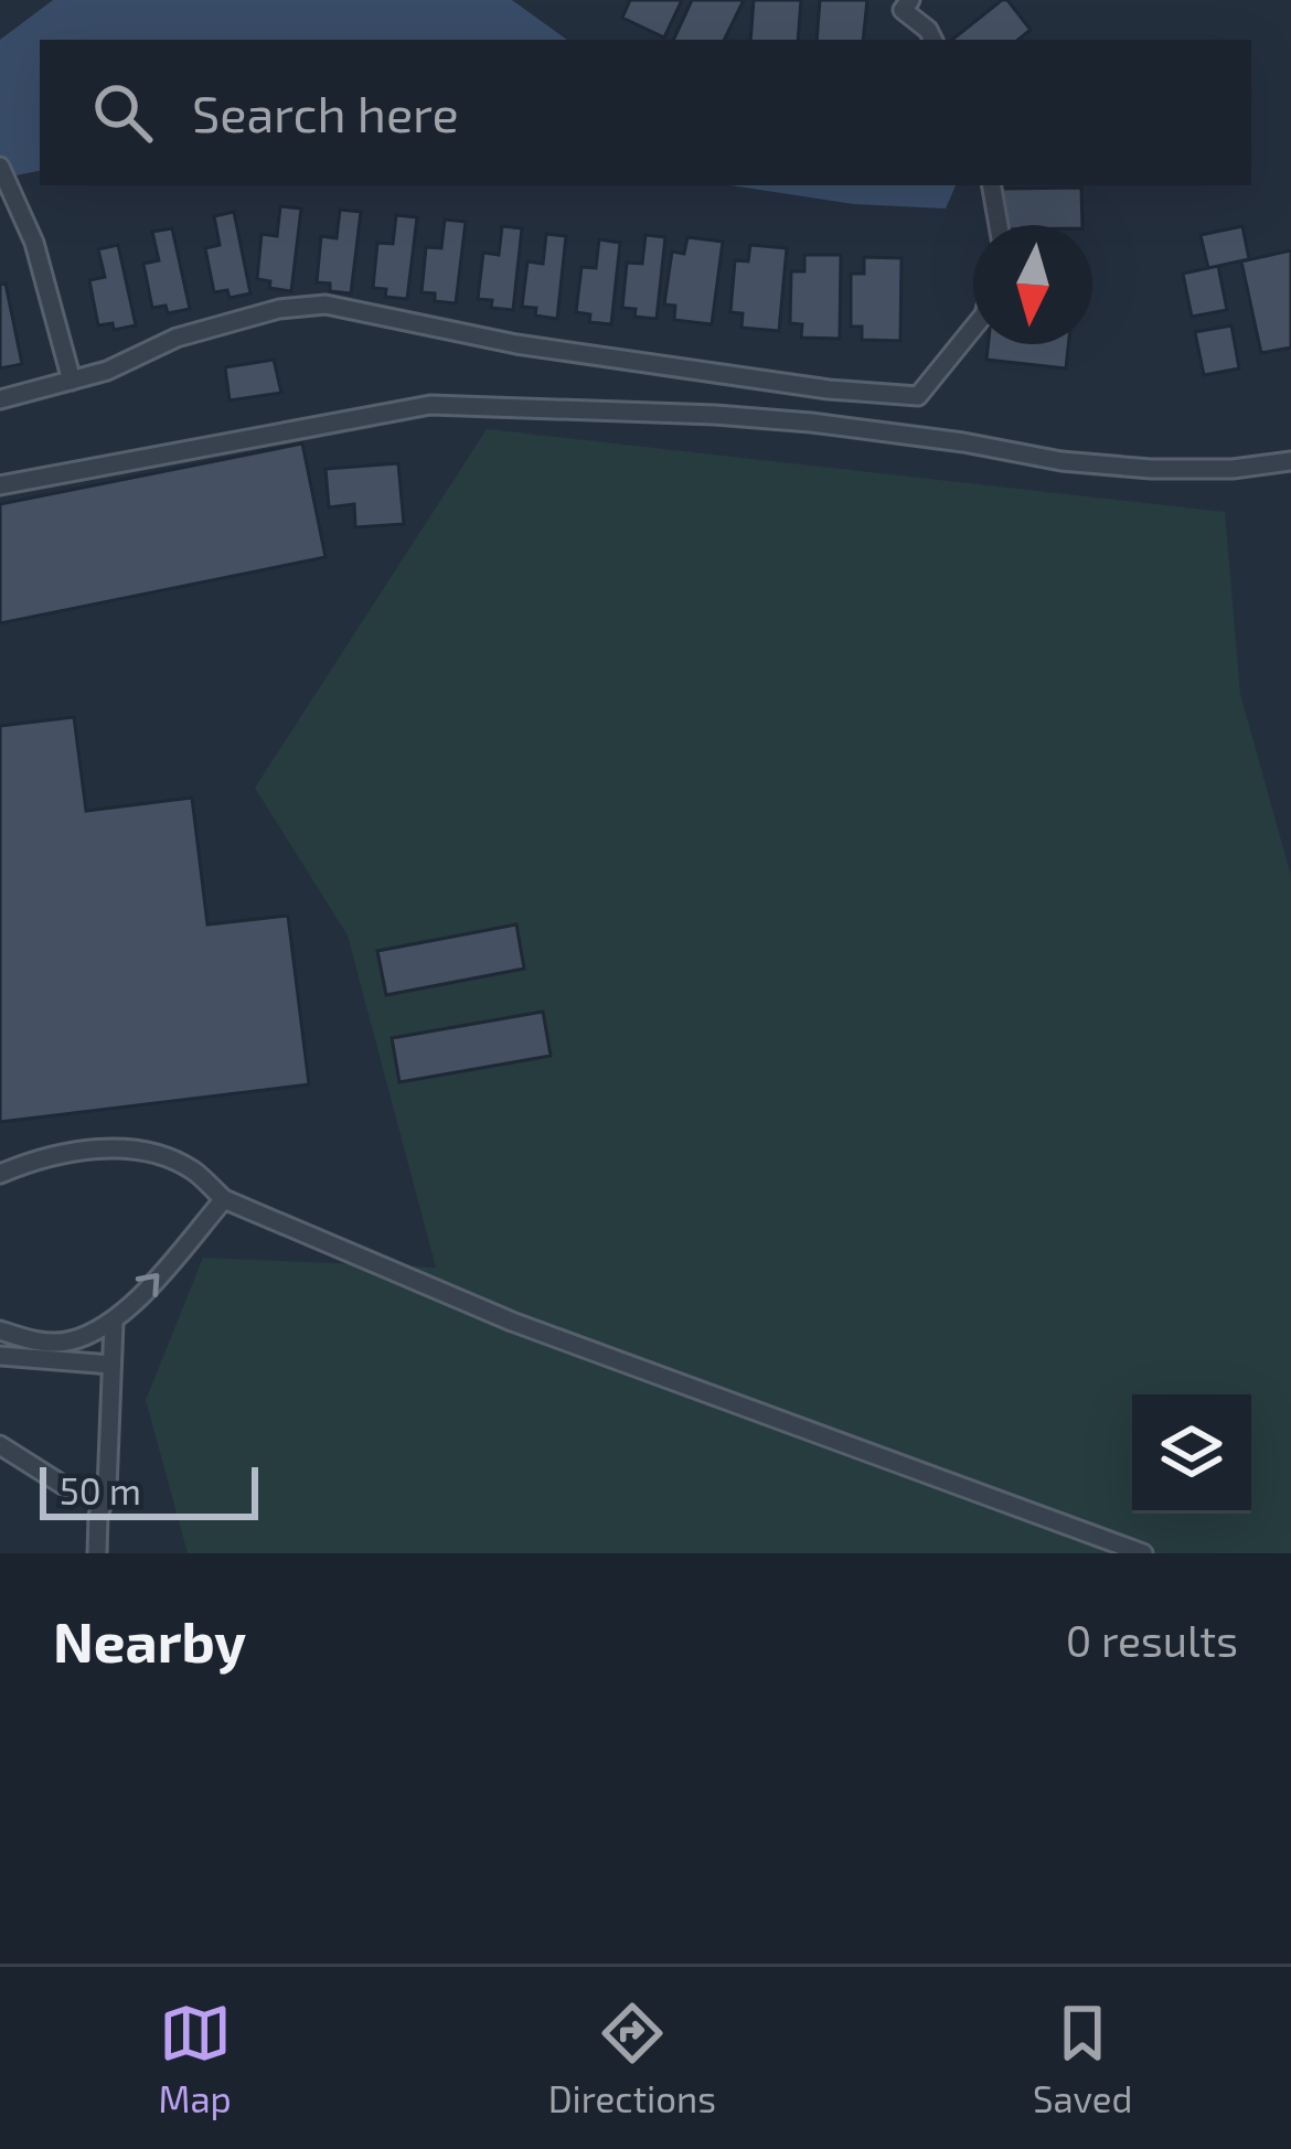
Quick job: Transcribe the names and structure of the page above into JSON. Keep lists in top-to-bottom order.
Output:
{
  "scale_bar": "50 m",
  "north": "bottom",
  "page": {
    "search": "Search here",
    "scale": "50 m",
    "heading": ["Nearby", "0 results"],
    "nav": ["Map", "Directions", "Saved"]
  }
}
